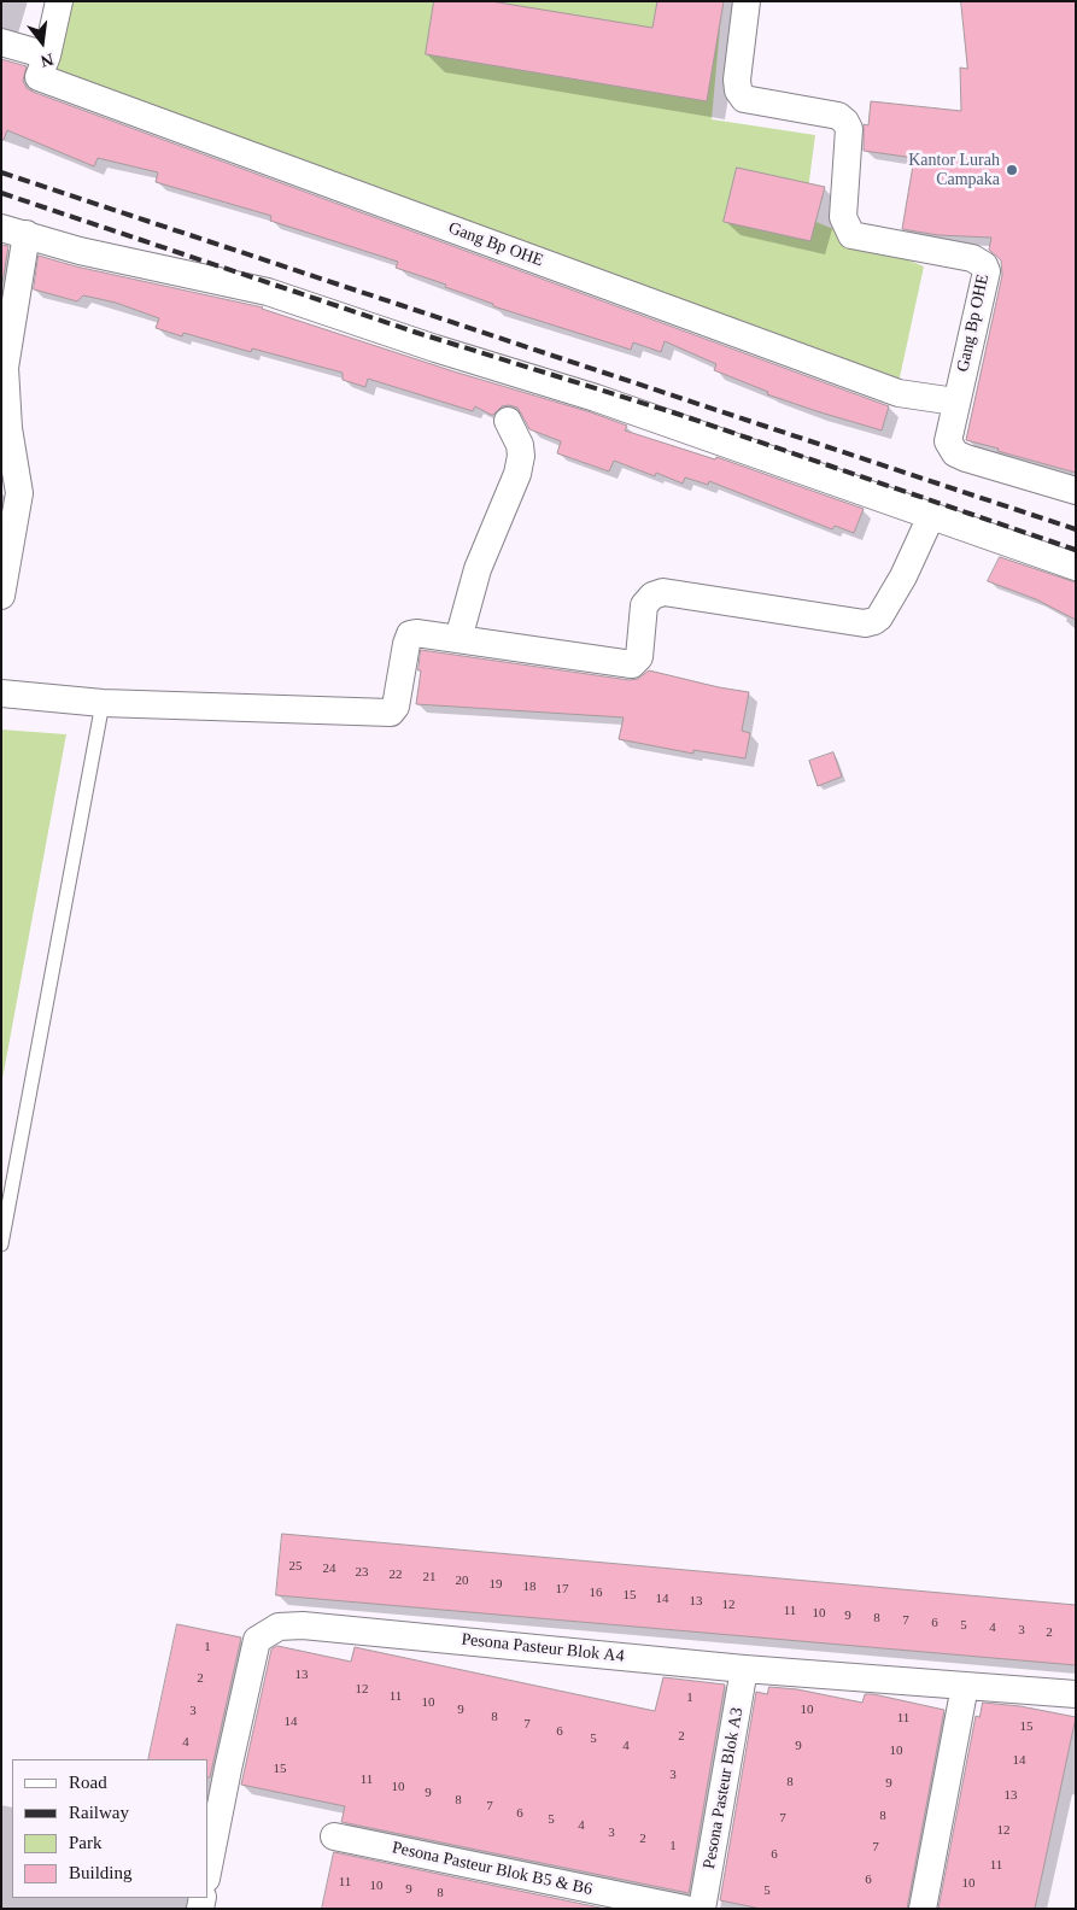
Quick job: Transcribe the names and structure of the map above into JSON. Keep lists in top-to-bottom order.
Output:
{
  "streets": {
    "street": [
      "Gang Bp OHE",
      "Pesona Pasteur Blok A4",
      "Pesona Pasteur Blok A3",
      "Pesona Pasteur Blok B5 & B6"
    ]
  },
  "crossings": [
    ["Pesona Pasteur Blok A4", "Pesona Pasteur Blok A3"]
  ],
  "places": ["Kantor Lurah Campaka"],
  "house_numbers": [
    "25",
    "24",
    "23",
    "22",
    "21",
    "20",
    "19",
    "18",
    "17",
    "16",
    "15",
    "14",
    "13",
    "12",
    "11",
    "10",
    "9",
    "8",
    "7",
    "6",
    "5",
    "4",
    "3",
    "2",
    "1",
    "13",
    "2",
    "12",
    "11",
    "1",
    "10",
    "9",
    "10",
    "3",
    "8",
    "11",
    "14",
    "7",
    "15",
    "6",
    "2",
    "5",
    "4",
    "4",
    "9",
    "10",
    "14",
    "15",
    "3",
    "11",
    "8",
    "9",
    "10",
    "9",
    "13",
    "8",
    "7",
    "6",
    "8",
    "7",
    "5",
    "4",
    "12",
    "3",
    "2",
    "1",
    "7",
    "6",
    "11",
    "6",
    "11",
    "10",
    "10",
    "9",
    "5",
    "8"
  ],
  "legend": [
    "Road",
    "Railway",
    "Park",
    "Building"
  ],
  "north": "bottom"
}
